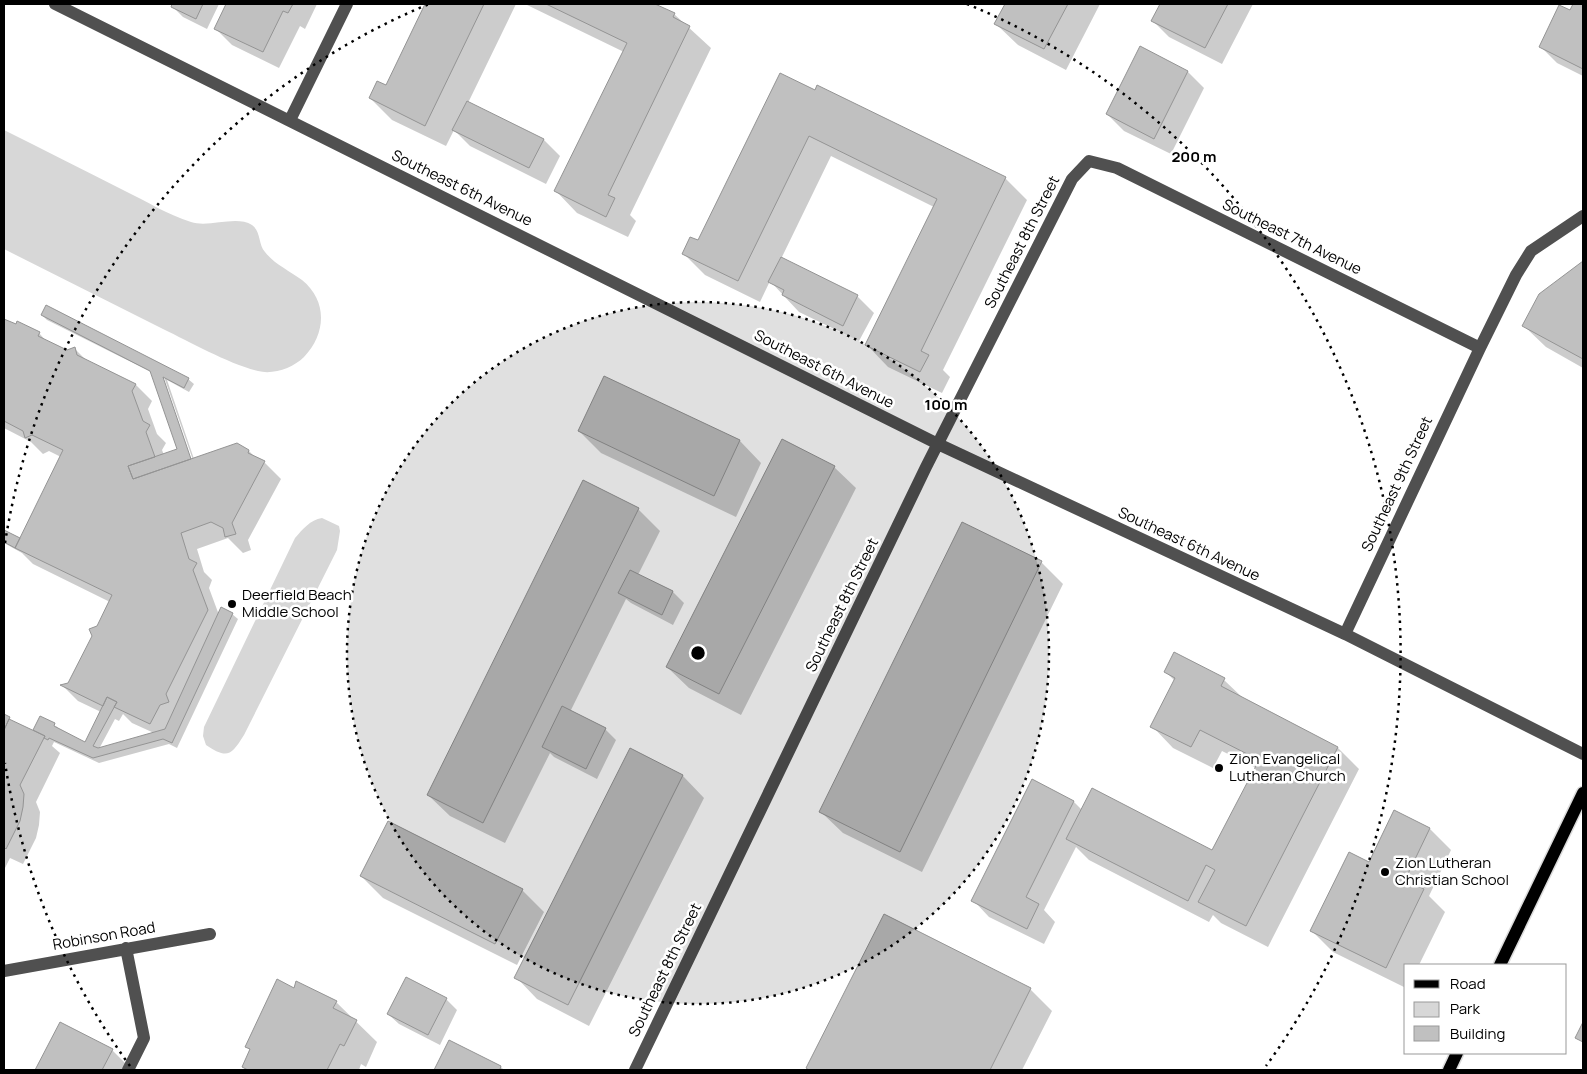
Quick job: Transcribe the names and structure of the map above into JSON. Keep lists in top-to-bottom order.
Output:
{
  "streets": {
    "street": [
      "Southeast 6th Avenue",
      "Southeast 7th Avenue",
      "Southeast 8th Street",
      "Southeast 9th Street",
      "Robinson Road"
    ]
  },
  "crossings": [
    ["Southeast 6th Avenue", "Southeast 8th Street"],
    ["Southeast 6th Avenue", "Southeast 9th Street"],
    ["Southeast 7th Avenue", "Southeast 8th Street"],
    ["Southeast 7th Avenue", "Southeast 9th Street"]
  ],
  "places": ["Deerfield Beach Middle School", "Zion Evangelical Lutheran Church", "Zion Lutheran Christian School"],
  "legend": ["Road", "Park", "Building"],
  "rings": ["200 m", "100 m"]
}
